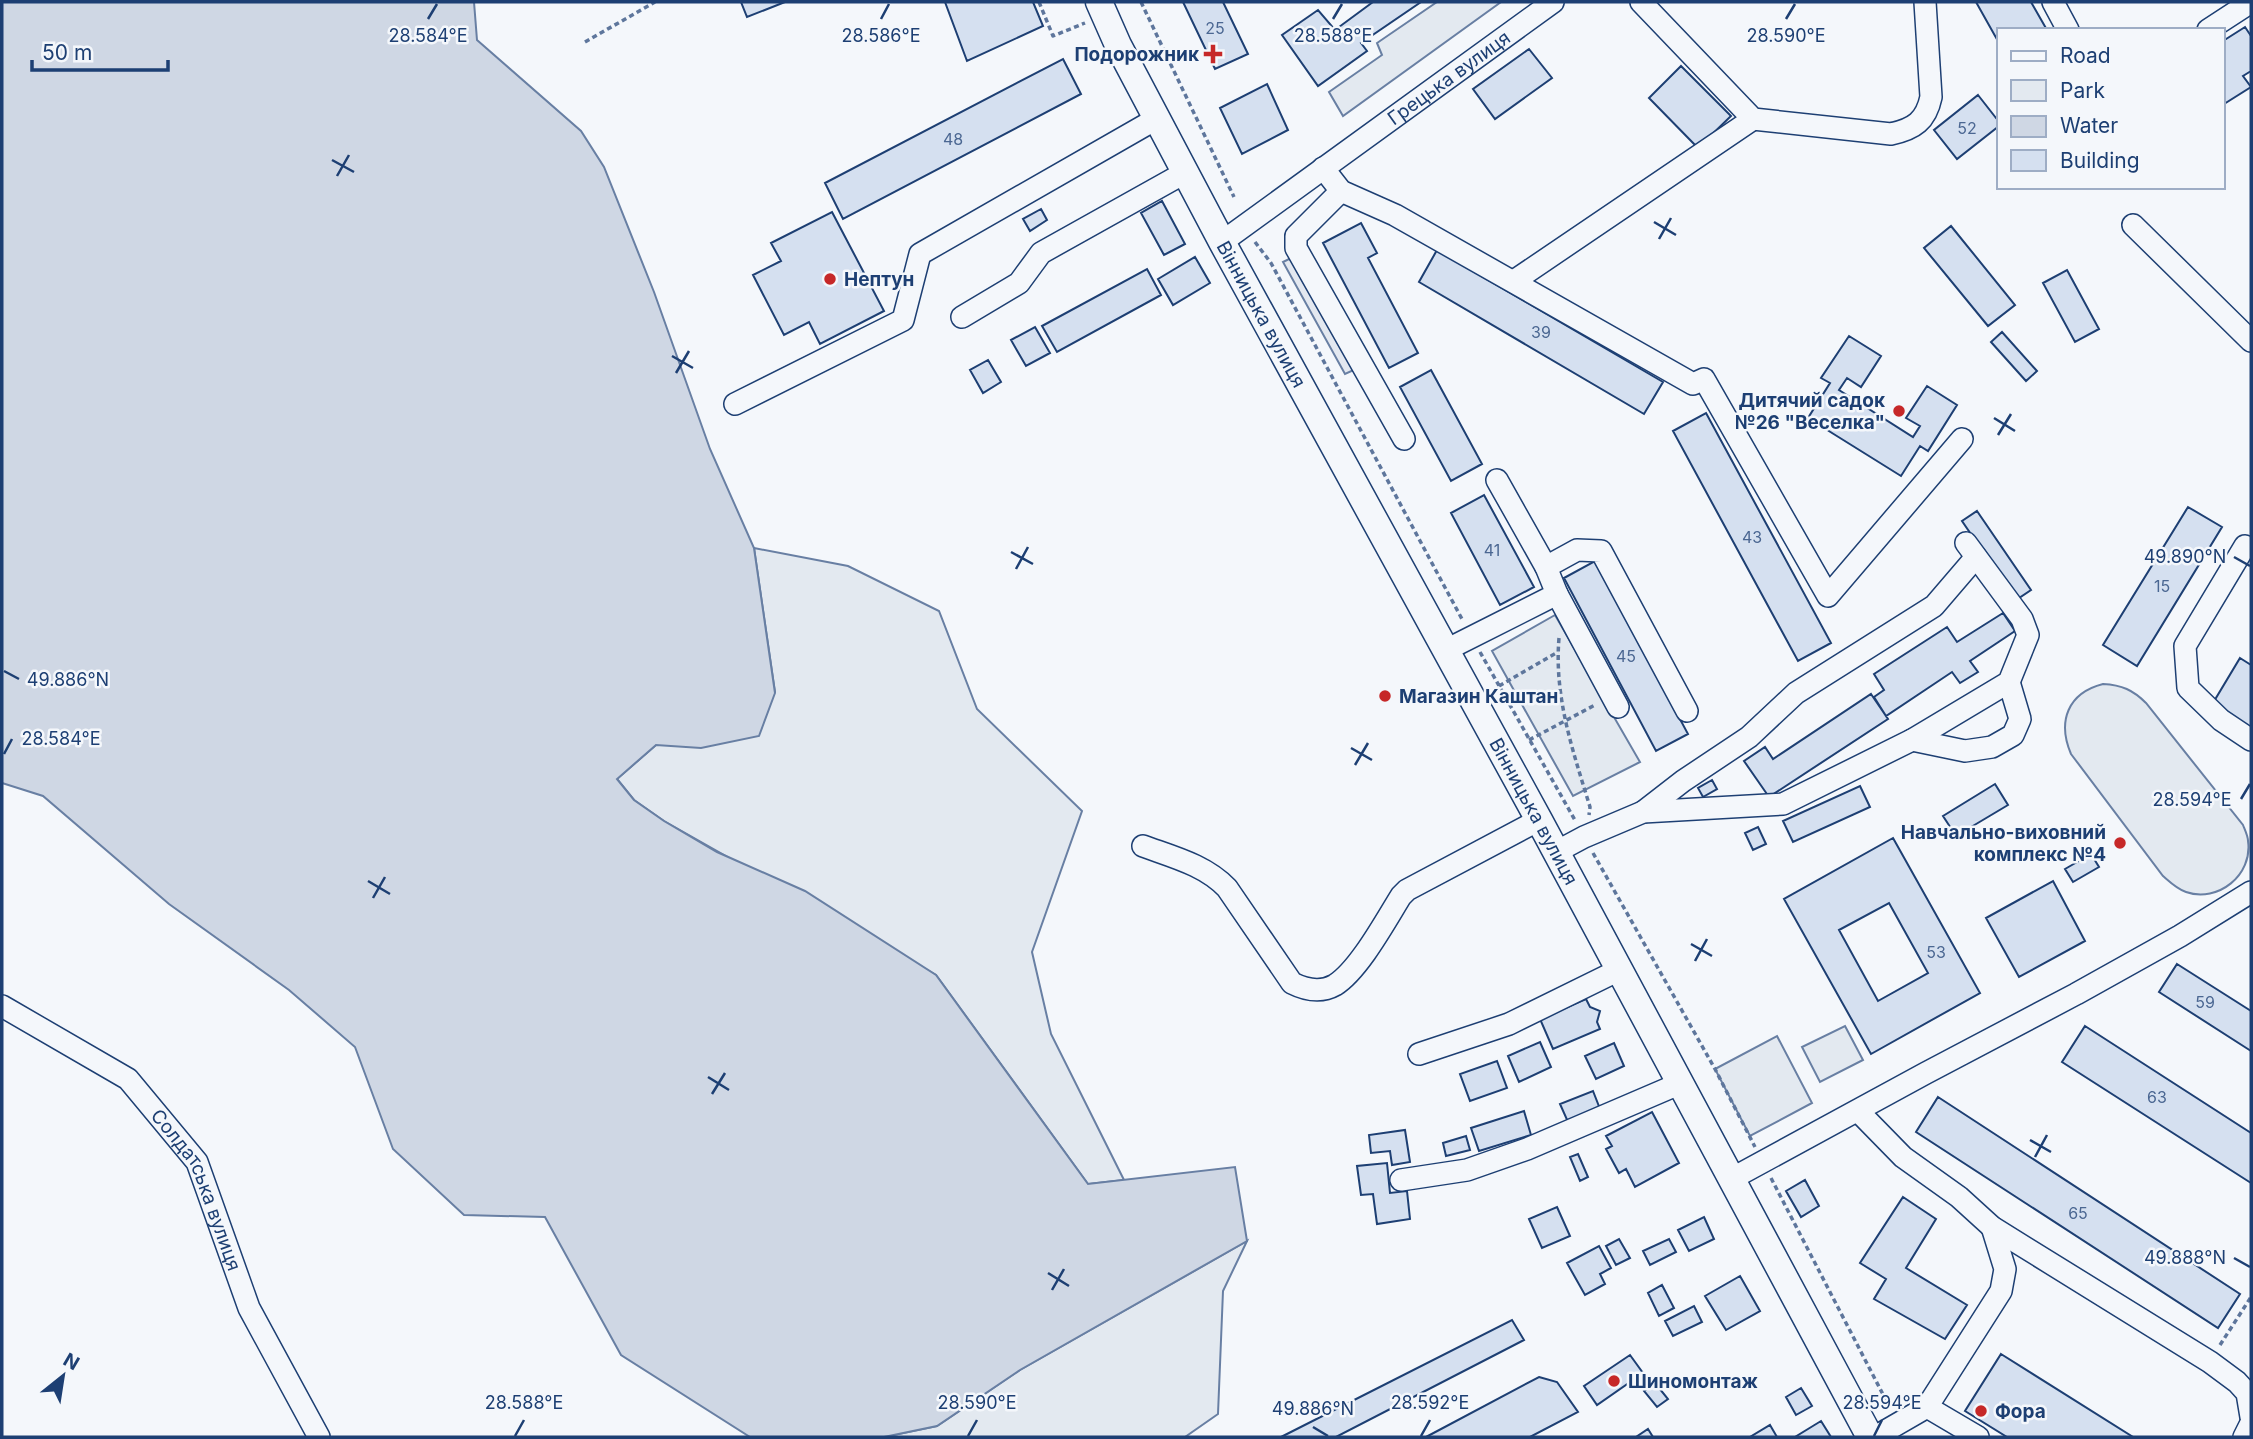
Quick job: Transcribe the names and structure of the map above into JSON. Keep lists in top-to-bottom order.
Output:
{
  "streets": {
    "main road": ["Вінницька вулиця"],
    "street": ["Грецька вулиця", "Солдатська вулиця"]
  },
  "crossings": [
    ["Грецька вулиця", "Вінницька вулиця"]
  ],
  "places": {
    "health": ["Подорожник"],
    "other": [
      "Нептун",
      "Дитячий садок №26 \"Веселка\"",
      "Магазин Каштан",
      "Навчально-виховний комплекс №4",
      "Шиномонтаж",
      "Фора"
    ]
  },
  "house_numbers": [
    "25",
    "52",
    "48",
    "39",
    "43",
    "41",
    "15",
    "45",
    "53",
    "59",
    "63",
    "65"
  ],
  "legend": [
    "Road",
    "Park",
    "Water",
    "Building"
  ],
  "scale_bar": "50 m",
  "north": "top right",
  "coordinates": [
    "28.584°E",
    "28.586°E",
    "28.588°E",
    "28.590°E",
    "49.890°N",
    "49.886°N",
    "28.594°E",
    "49.888°N",
    "28.592°E"
  ]
}
